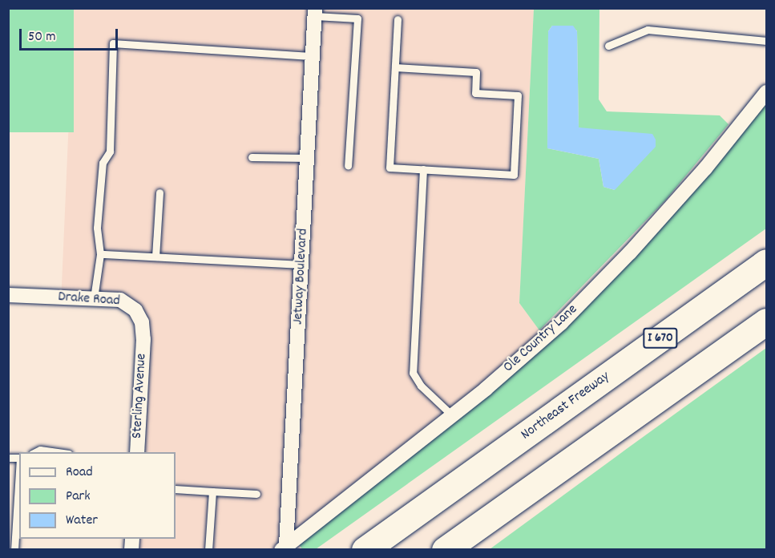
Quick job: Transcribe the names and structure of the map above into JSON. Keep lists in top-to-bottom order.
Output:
{
  "streets": {
    "highway": ["I 670", "Northeast Freeway"],
    "street": [
      "Jetway Boulevard",
      "Drake Road",
      "Ole Country Lane",
      "Sterling Avenue"
    ]
  },
  "crossings": [
    ["Jetway Boulevard", "Ole Country Lane"],
    ["Drake Road", "Sterling Avenue"]
  ],
  "legend": ["Road", "Park", "Water"],
  "scale_bar": "50 m"
}
